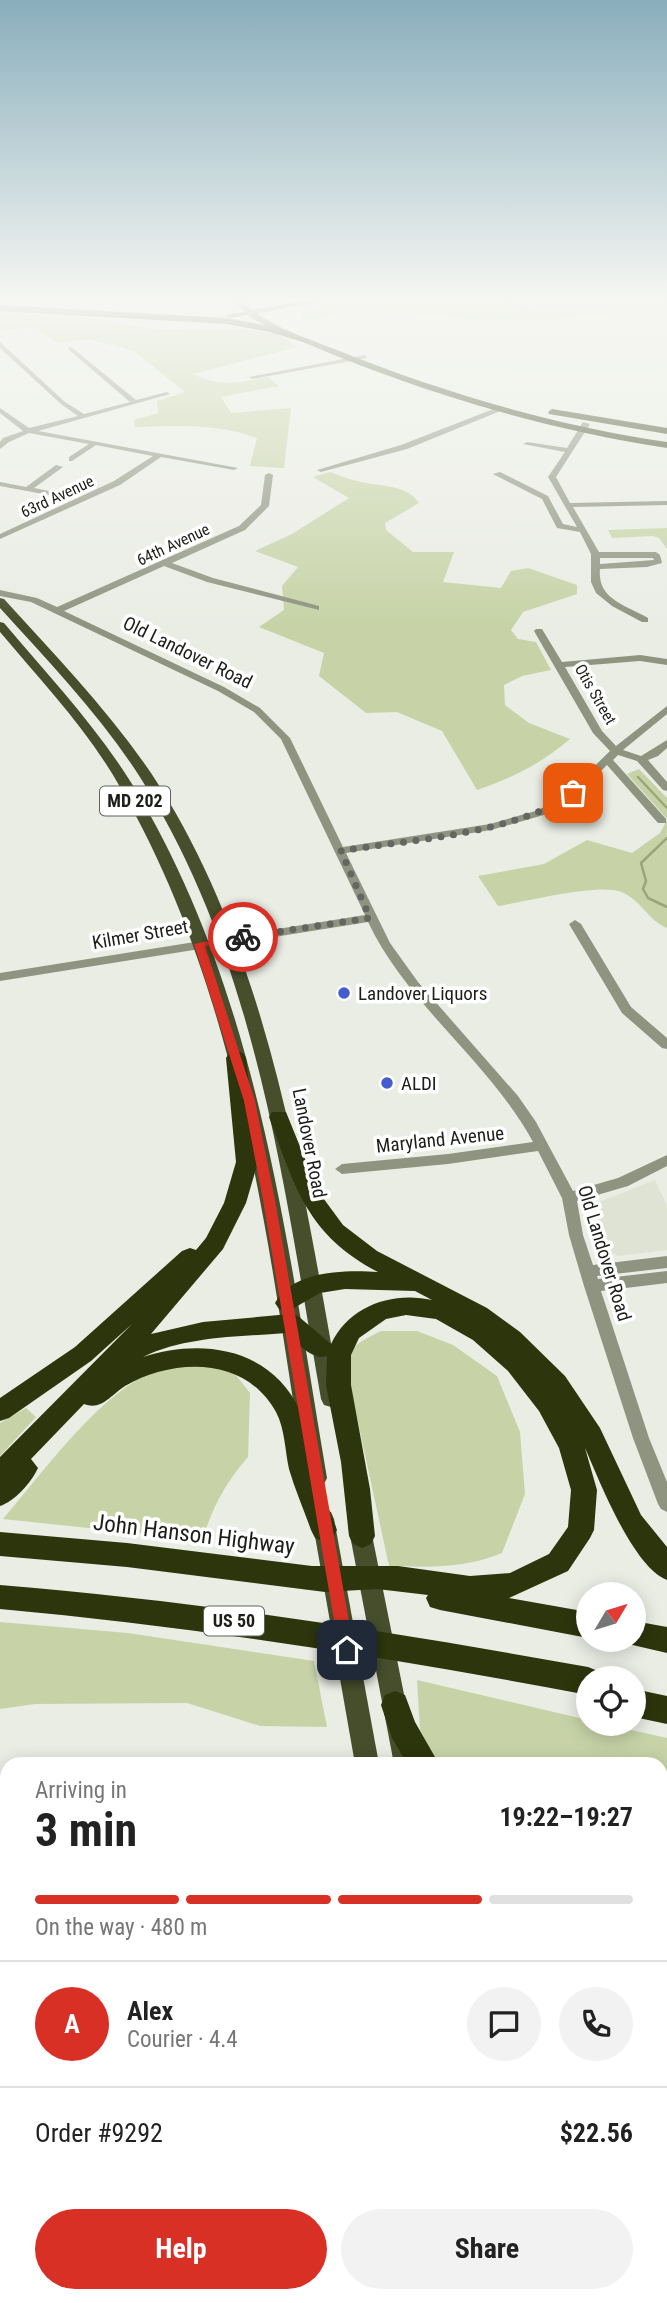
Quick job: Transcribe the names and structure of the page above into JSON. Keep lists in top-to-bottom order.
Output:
{
  "streets": {
    "highway": ["John Hanson Highway", "US 50"],
    "main road": ["MD 202", "Landover Road"],
    "street": [
      "63rd Avenue",
      "64th Avenue",
      "Old Landover Road",
      "Otis Street",
      "Kilmer Street",
      "Maryland Avenue"
    ]
  },
  "crossings": [
    ["64th Avenue", "Old Landover Road"],
    ["Old Landover Road", "Kilmer Street"],
    ["Old Landover Road", "Maryland Avenue"],
    ["MD 202", "Kilmer Street"],
    ["Kilmer Street", "Landover Road"]
  ],
  "places": ["Landover Liquors", "ALDI"],
  "north": "top right",
  "page": {
    "heading": ["3 min", "Arriving in", "19:22–19:27"],
    "panel": [
      "Alex",
      "Courier · 4.4",
      "Order #9292",
      "$22.56"
    ],
    "bar": "On the way · 480 m",
    "round": "A",
    "buttons": ["Help", "Share"]
  }
}
